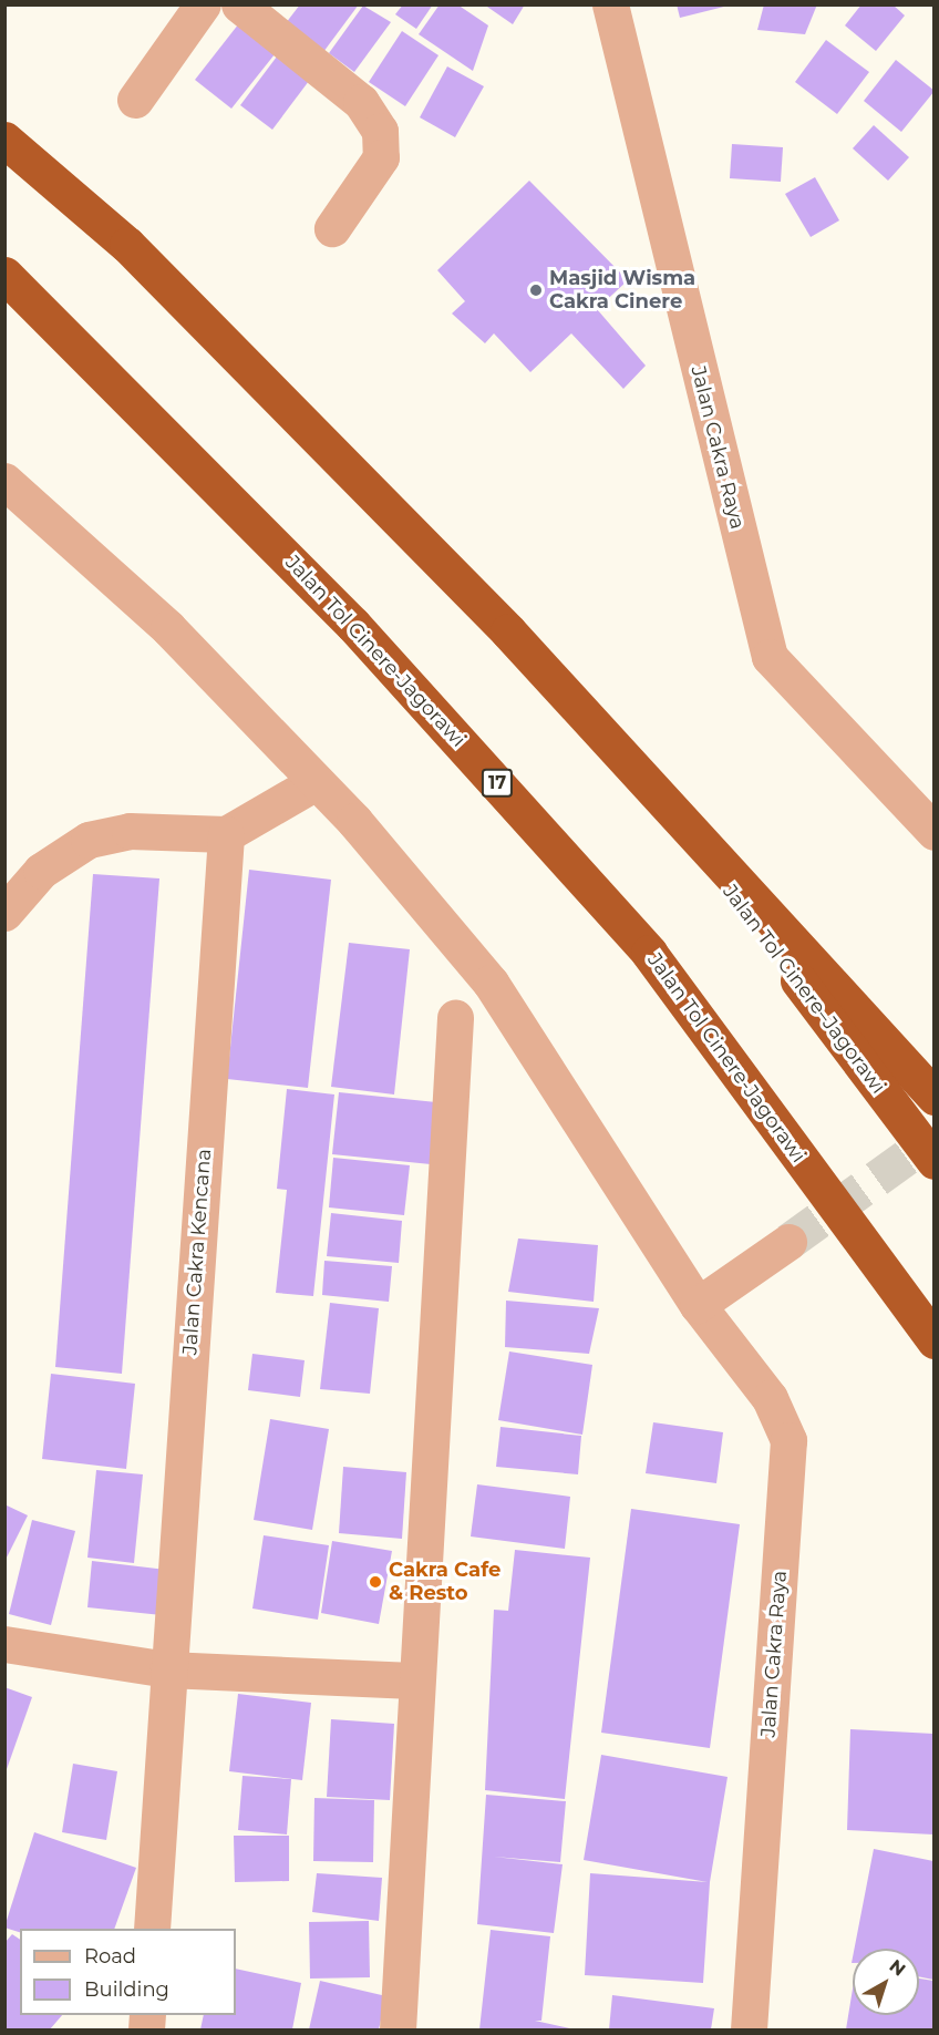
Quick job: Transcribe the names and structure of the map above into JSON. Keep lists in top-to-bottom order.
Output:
{
  "streets": {
    "highway": ["Jalan Tol Cinere-Jagorawi", "17", "Jalan Tol Cinere–Jagorawi"],
    "street": ["Jalan Cakra Raya", "Jalan Cakra Kencana"]
  },
  "places": ["Masjid Wisma Cakra Cinere", "Cakra Cafe & Resto"],
  "legend": ["Road", "Building"],
  "north": "top right"
}
